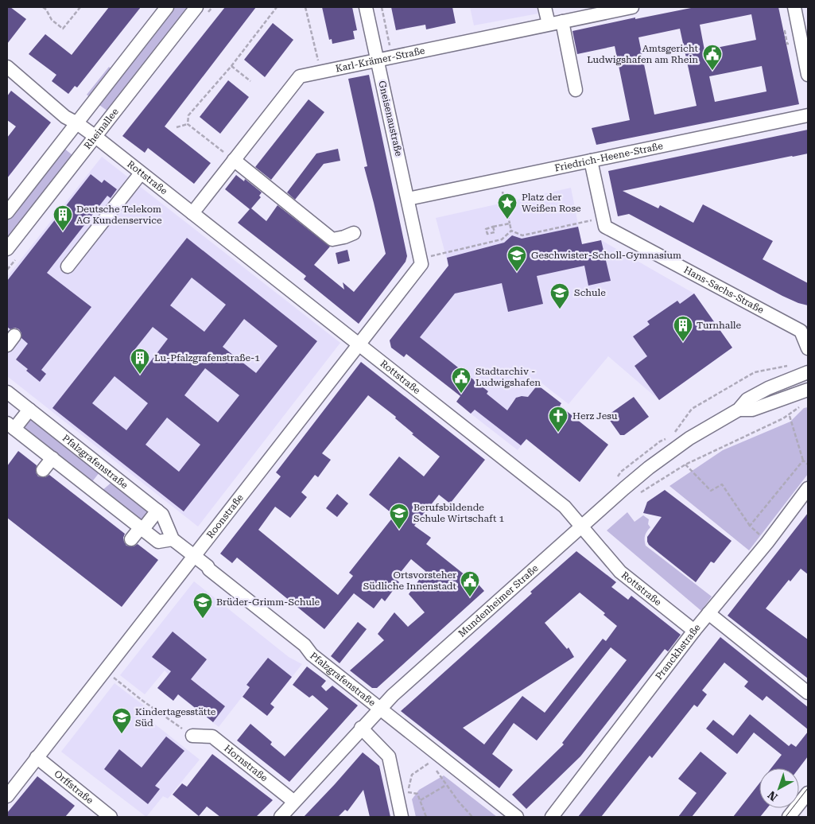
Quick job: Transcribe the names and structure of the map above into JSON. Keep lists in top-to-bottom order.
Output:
{
  "streets": {
    "street": [
      "Karl-Krämer-Straße",
      "Gneisenaustraße",
      "Rheinallee",
      "Friedrich-Heene-Straße",
      "Rottstraße",
      "Hans-Sachs-Straße",
      "Pfalzgrafenstraße",
      "Roonstraße",
      "Mundenheimer Straße",
      "Pranckhstraße",
      "Hornstraße",
      "Orffstraße"
    ]
  },
  "crossings": [
    ["Karl-Krämer-Straße", "Gneisenaustraße"],
    ["Karl-Krämer-Straße", "Rottstraße"],
    ["Gneisenaustraße", "Friedrich-Heene-Straße"],
    ["Gneisenaustraße", "Roonstraße"],
    ["Rheinallee", "Rottstraße"],
    ["Friedrich-Heene-Straße", "Hans-Sachs-Straße"],
    ["Rottstraße", "Roonstraße"],
    ["Rottstraße", "Mundenheimer Straße"],
    ["Rottstraße", "Pranckhstraße"],
    ["Pfalzgrafenstraße", "Roonstraße"],
    ["Pfalzgrafenstraße", "Mundenheimer Straße"],
    ["Roonstraße", "Orffstraße"],
    ["Mundenheimer Straße", "Hornstraße"]
  ],
  "places": {
    "public building": ["Amtsgericht Ludwigshafen am Rhein", "Stadtarchiv - Ludwigshafen", "Ortsvorsteher Südliche Innenstadt"],
    "place": ["Platz der Weißen Rose"],
    "building": ["Deutsche Telekom AG Kundenservice", "Turnhalle", "Lu-Pfalzgrafenstraße-1"],
    "school or university": [
      "Geschwister-Scholl-Gymnasium",
      "Schule",
      "Berufsbildende Schule Wirtschaft 1",
      "Brüder-Grimm-Schule",
      "Kindertagesstätte Süd"
    ],
    "church": ["Herz Jesu"]
  },
  "north": "bottom left"
}
